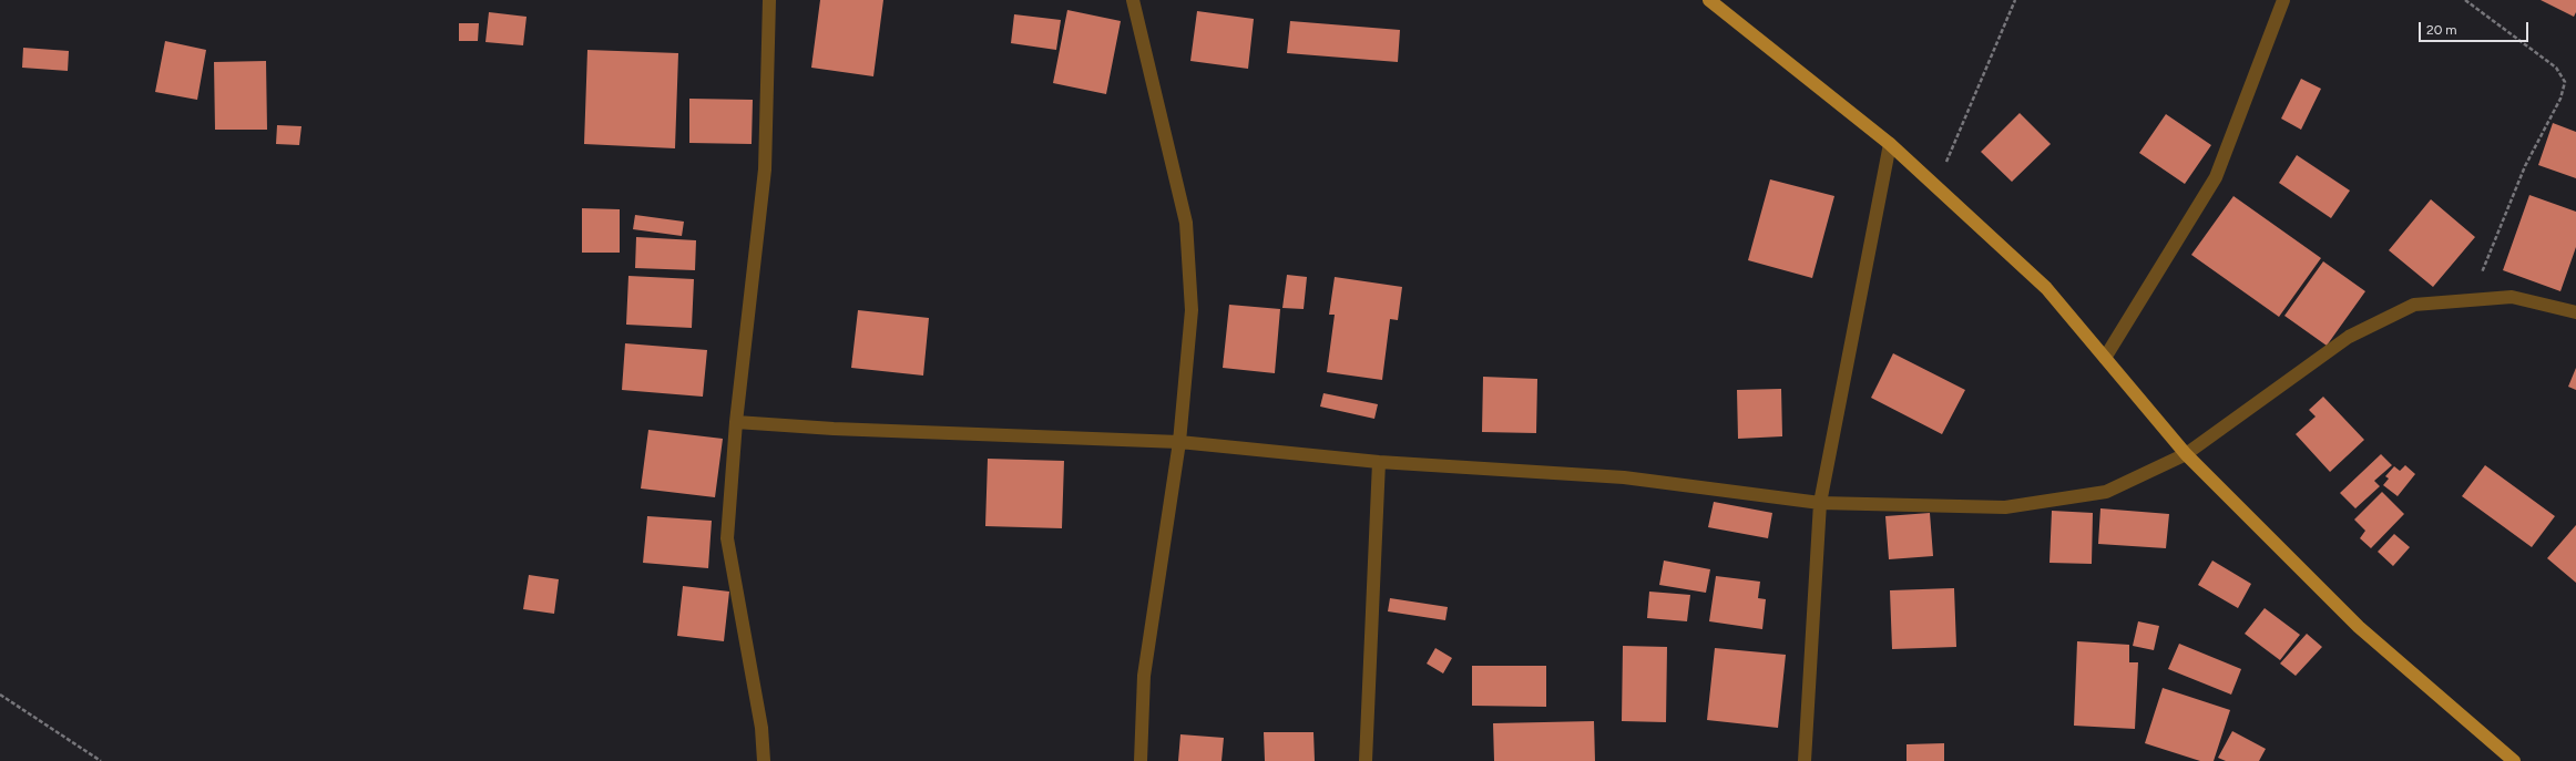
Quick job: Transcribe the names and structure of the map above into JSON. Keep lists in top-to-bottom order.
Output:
{
  "scale_bar": "20 m"
}
